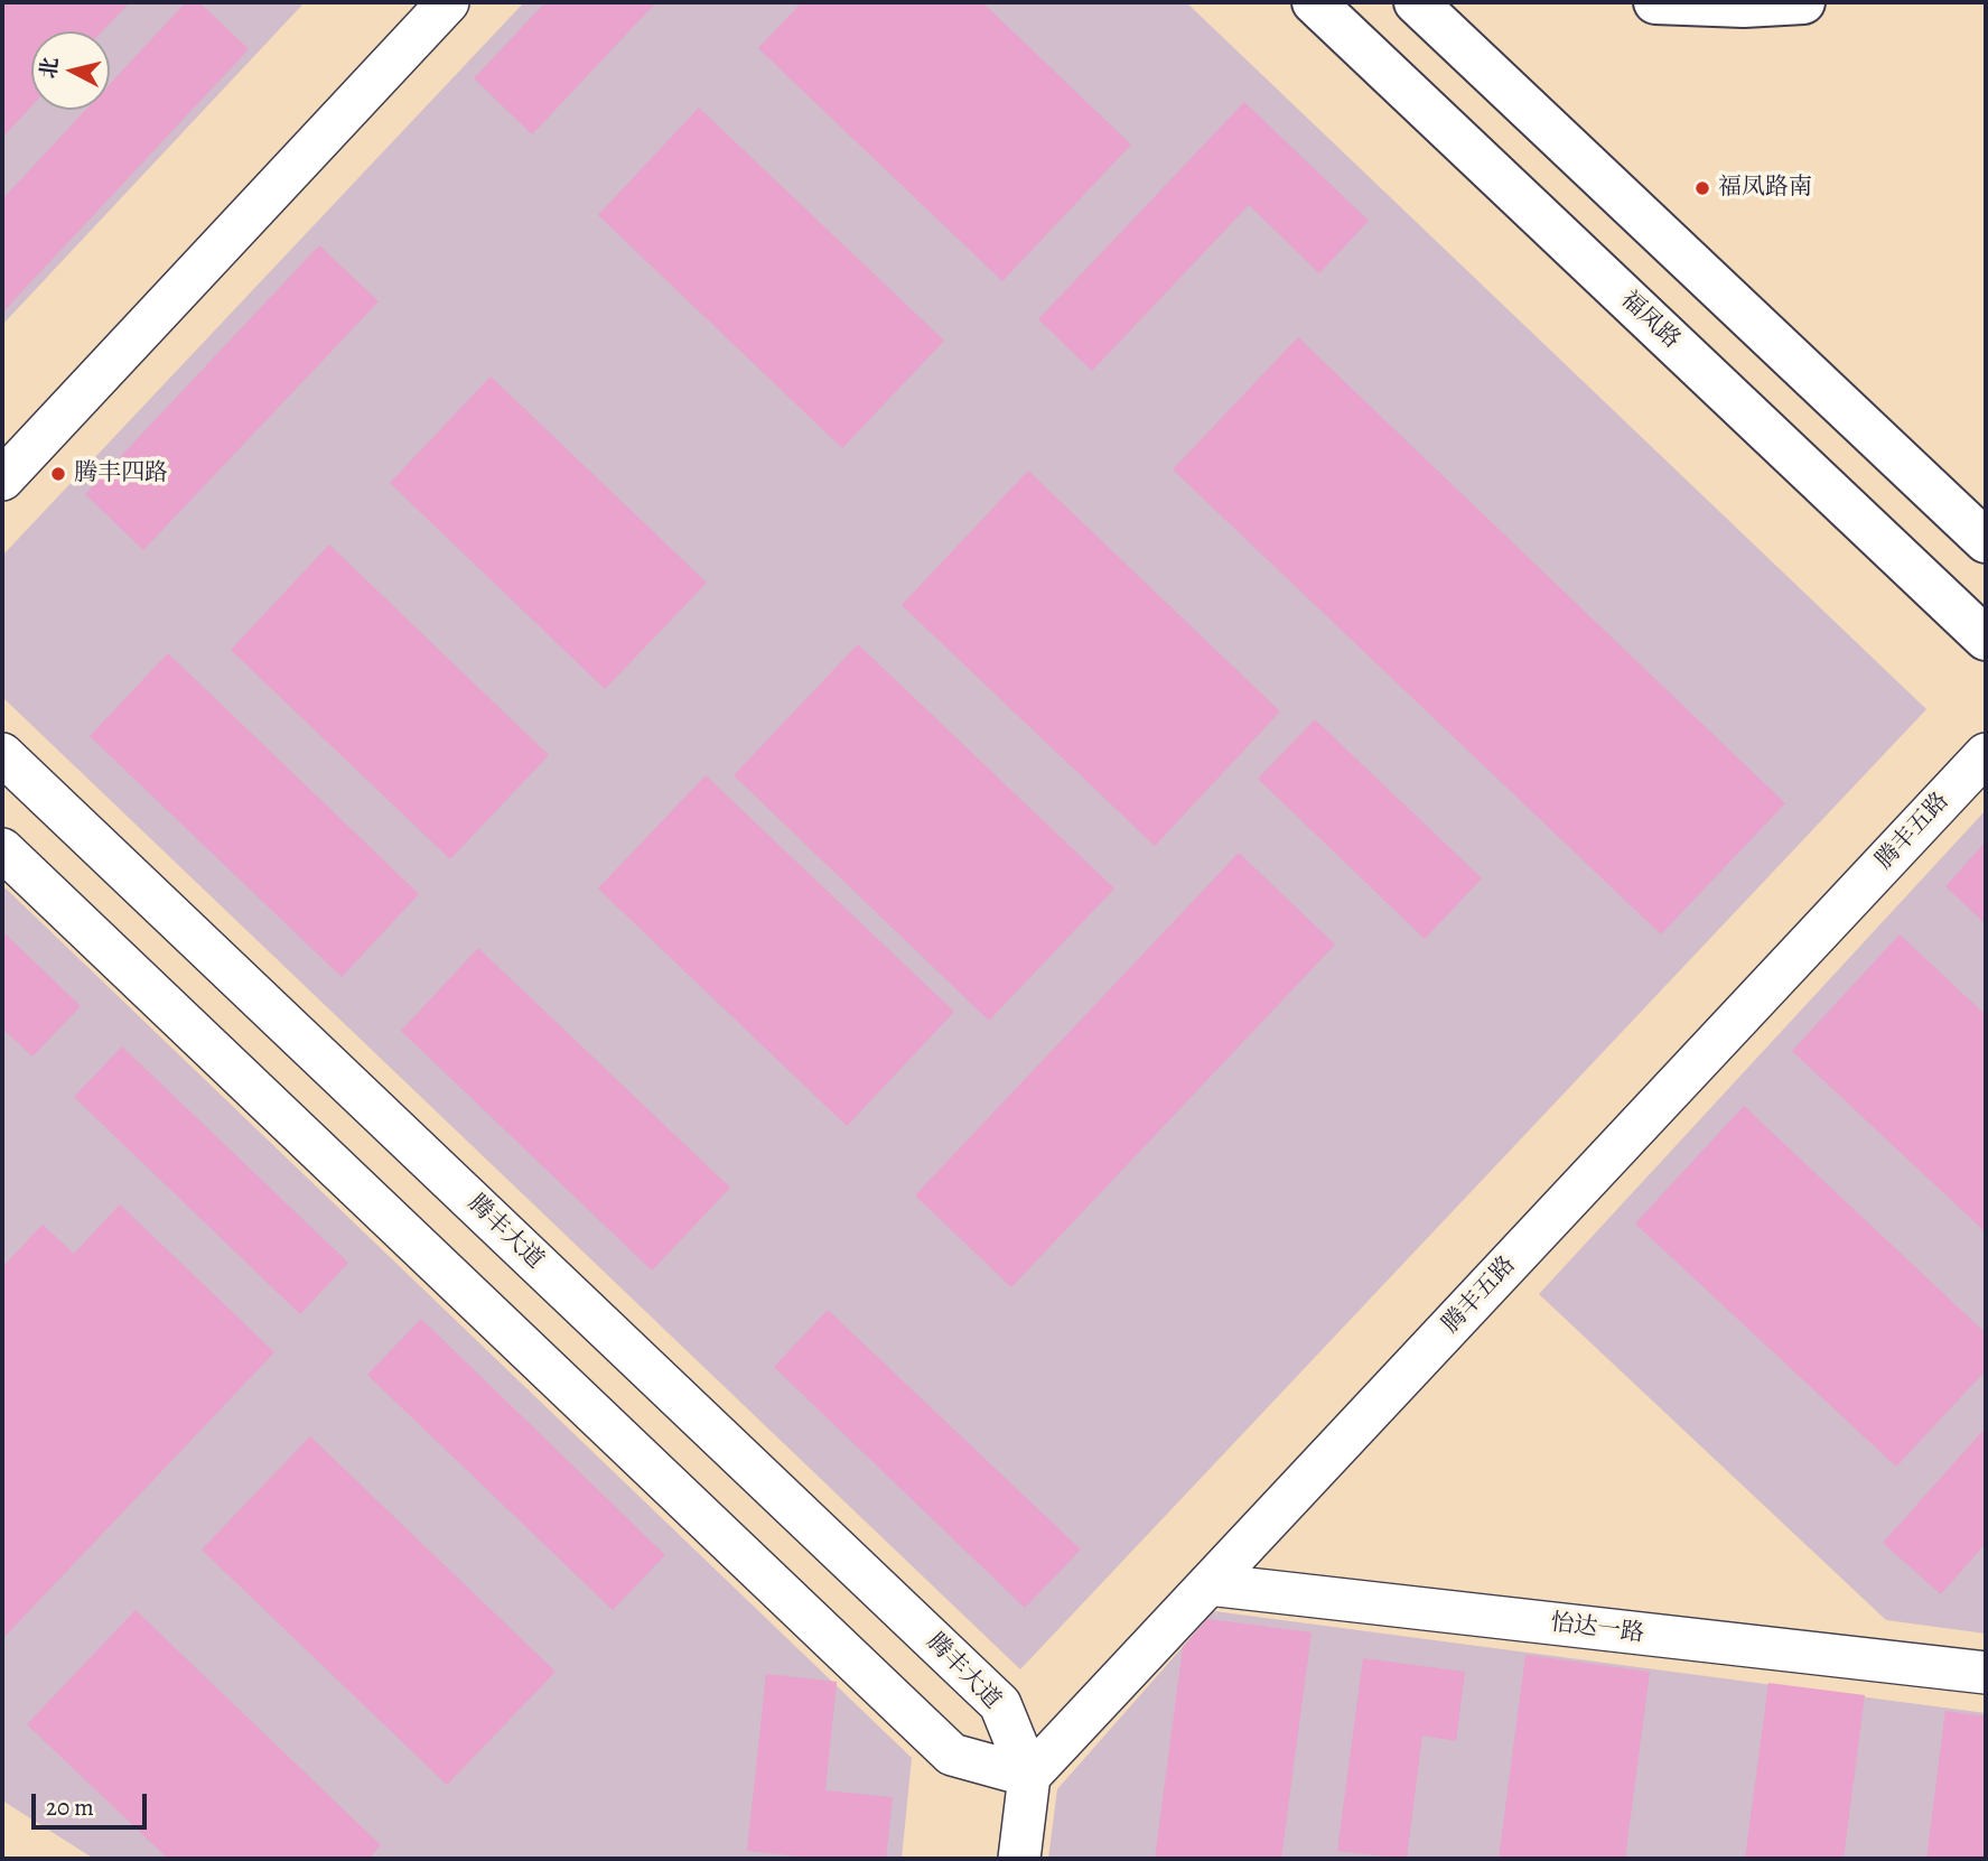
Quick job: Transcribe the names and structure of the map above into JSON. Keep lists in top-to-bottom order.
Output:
{
  "streets": {
    "main road": ["福凤路"],
    "street": ["腾丰五路", "腾丰大道", "怡达一路"]
  },
  "crossings": [
    ["腾丰五路", "腾丰大道"],
    ["腾丰五路", "怡达一路"]
  ],
  "places": ["福凤路南", "腾丰四路"],
  "scale_bar": "20 m",
  "north": "left"
}
